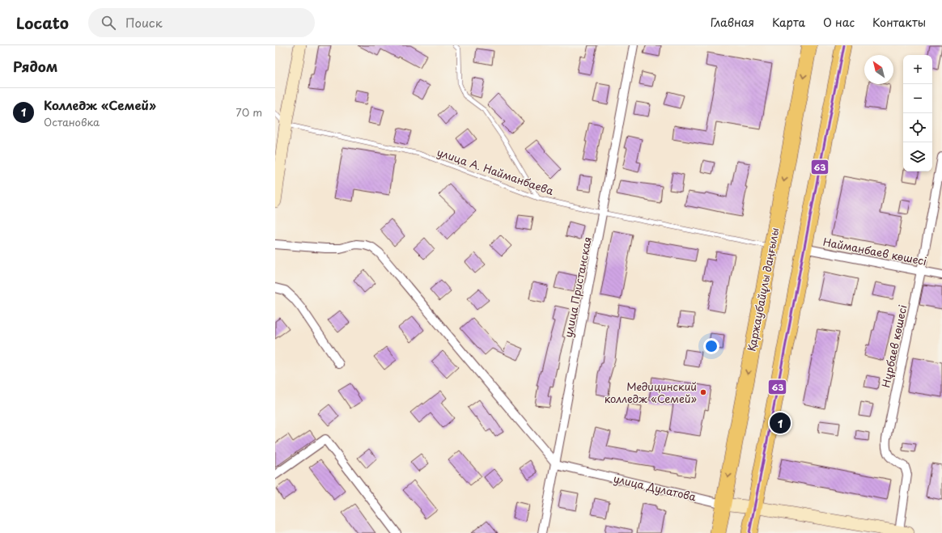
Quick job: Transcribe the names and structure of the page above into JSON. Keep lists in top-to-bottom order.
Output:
{
  "streets": {
    "highway": ["Қаржаубайұлы даңғылы"],
    "street": [
      "Найманбаев көшесі",
      "улица Пристанская",
      "Нұрбаев көшесі",
      "улица Дулатова"
    ],
    "lane": ["улица А. Найманбаева"]
  },
  "crossings": [
    ["улица А. Найманбаева", "улица Пристанская"],
    ["улица А. Найманбаева", "Қаржаубайұлы даңғылы"],
    ["Найманбаев көшесі", "Нұрбаев көшесі"],
    ["улица Пристанская", "улица Дулатова"],
    ["Қаржаубайұлы даңғылы", "улица Дулатова"],
    ["Нұрбаев көшесі", "улица Дулатова"]
  ],
  "places": ["Медицинский колледж «Семей»"],
  "lines": ["transit line 63"],
  "north": "top left",
  "page": {
    "header": "Locato",
    "search": "Поиск",
    "nav": [
      "Главная",
      "Карта",
      "О нас",
      "Контакты"
    ],
    "heading": "Рядом",
    "map_buttons": ["+", "−"],
    "list": [
      {
        "mark": "1",
        "name": "Колледж «Семей»",
        "note": "Остановка",
        "value": "70 m"
      }
    ],
    "pins": "1"
  }
}
